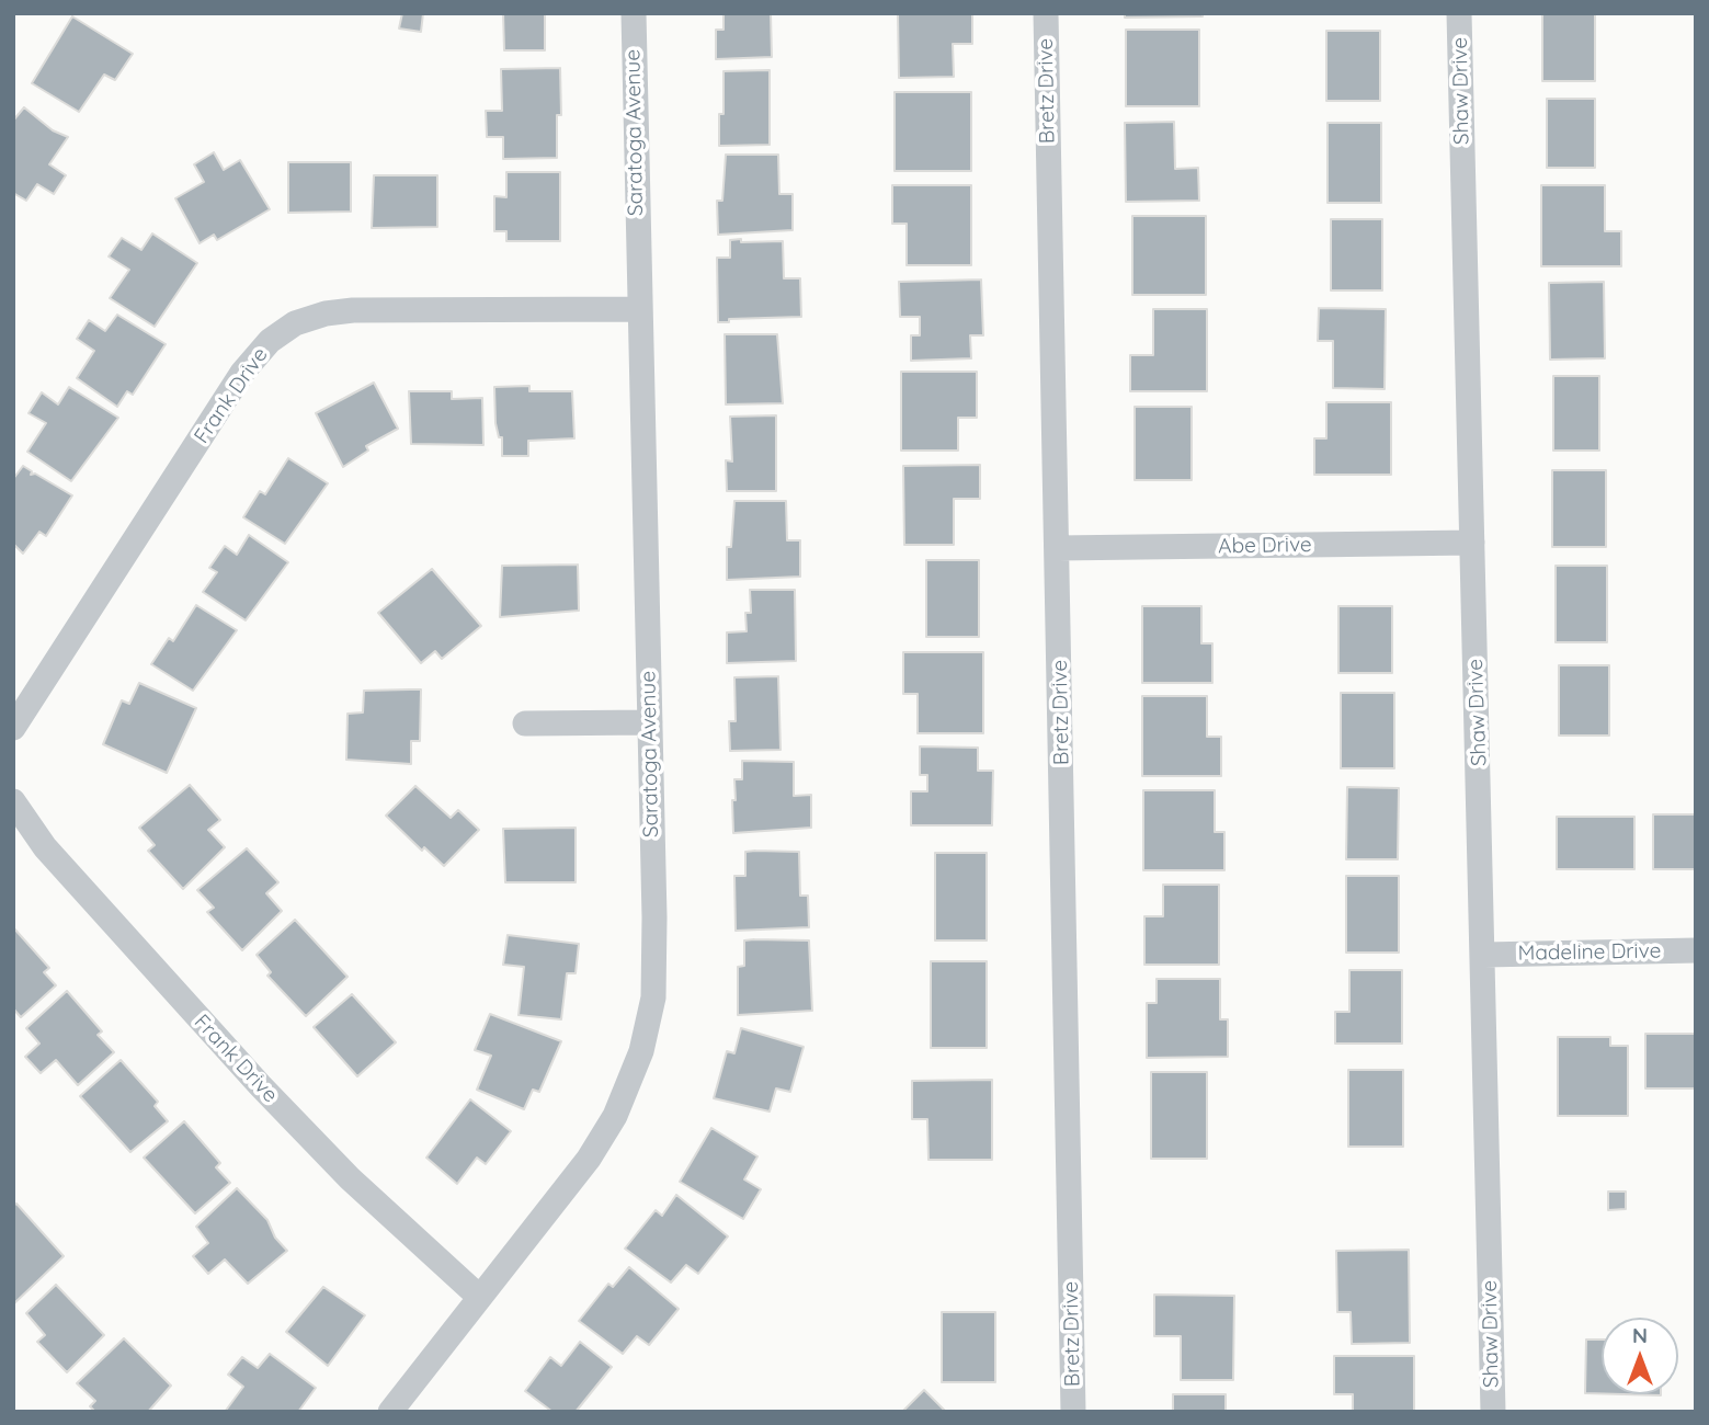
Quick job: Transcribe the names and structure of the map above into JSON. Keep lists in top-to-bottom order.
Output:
{
  "streets": {
    "street": [
      "Bretz Drive",
      "Shaw Drive",
      "Saratoga Avenue",
      "Frank Drive",
      "Abe Drive",
      "Madeline Drive"
    ]
  },
  "crossings": [
    ["Bretz Drive", "Abe Drive"],
    ["Shaw Drive", "Abe Drive"],
    ["Shaw Drive", "Madeline Drive"],
    ["Saratoga Avenue", "Frank Drive"]
  ],
  "north": "top"
}
